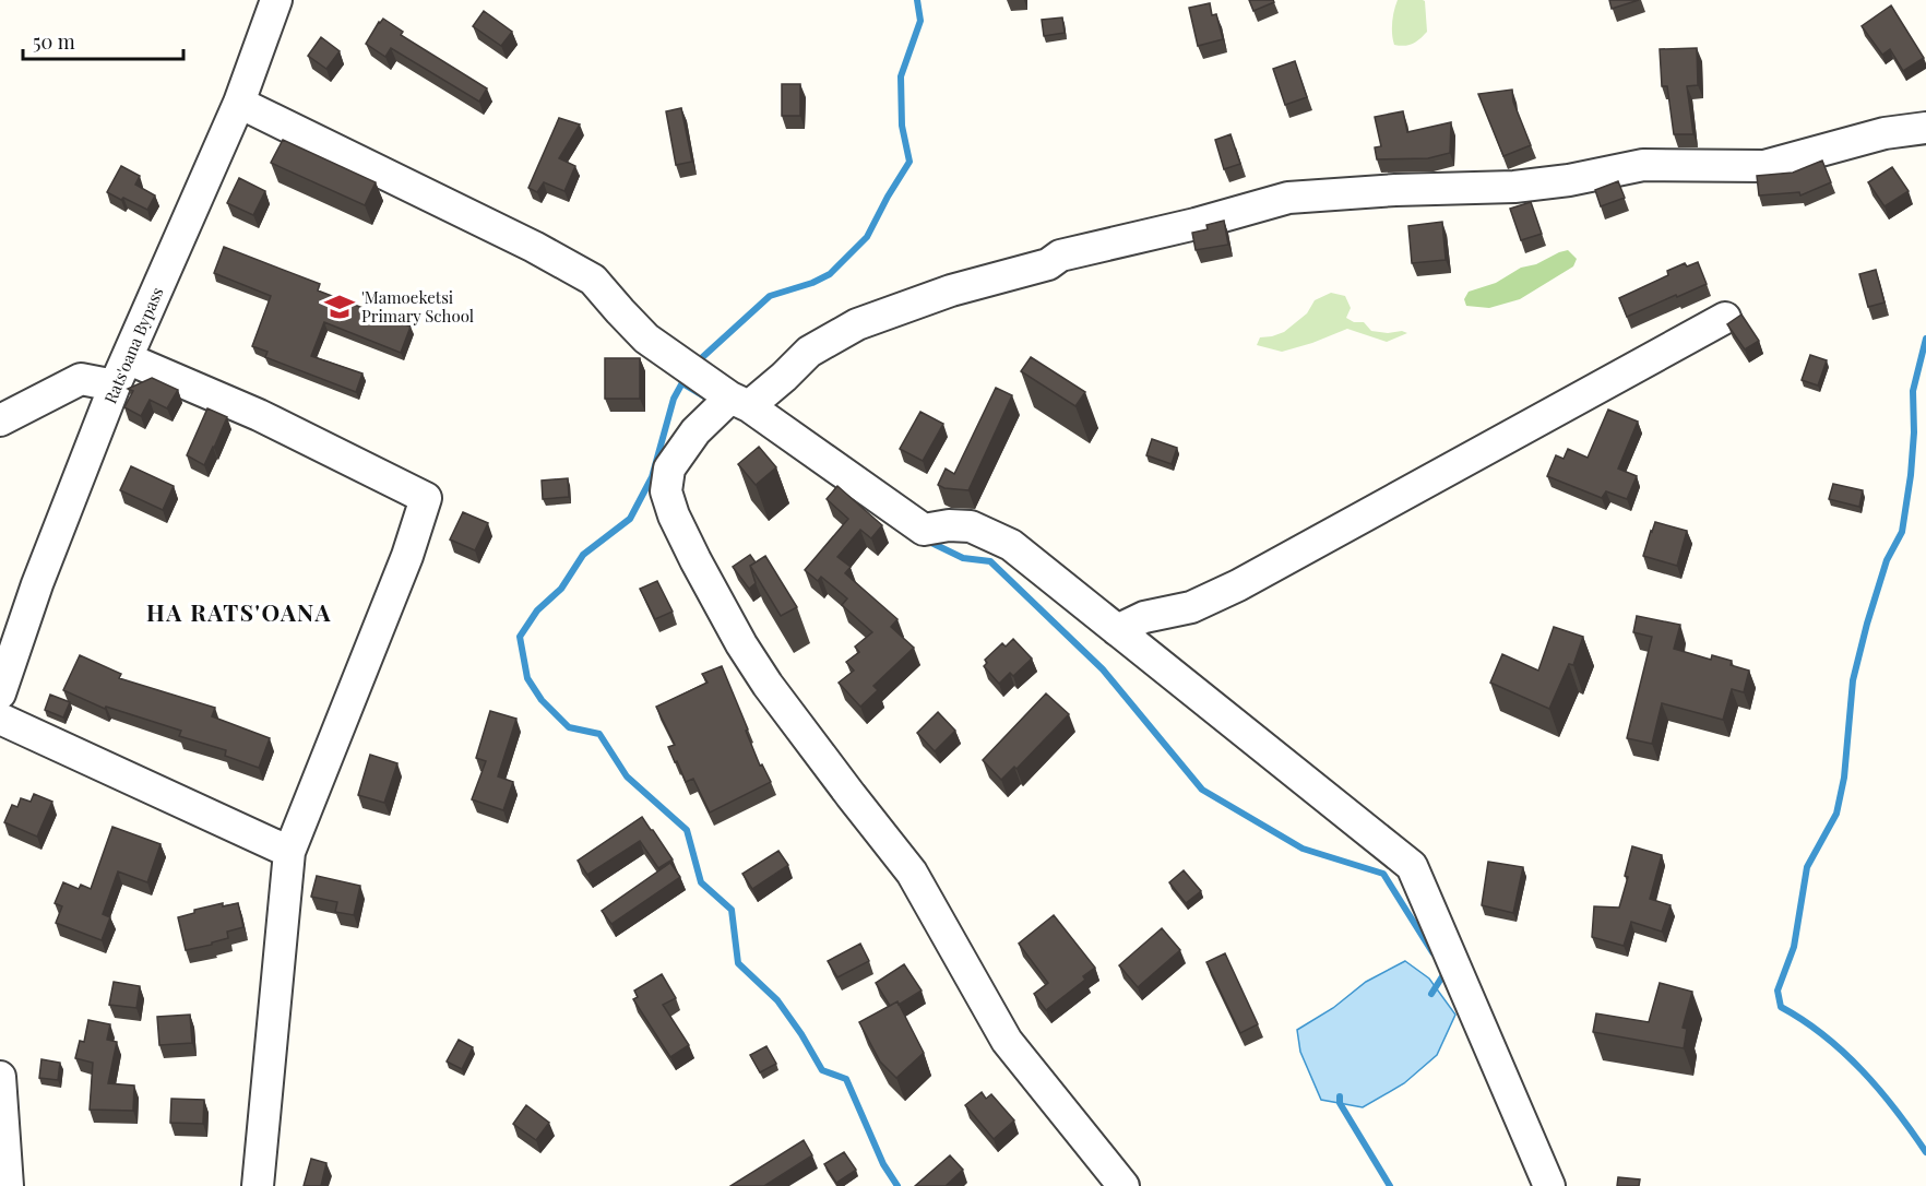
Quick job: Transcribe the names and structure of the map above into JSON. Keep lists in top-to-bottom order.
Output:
{
  "streets": {
    "street": ["Rats'oana Bypass"]
  },
  "districts": ["HA RATS'OANA"],
  "places": {
    "school or university": ["'Mamoeketsi Primary School"]
  },
  "scale_bar": "50 m"
}
